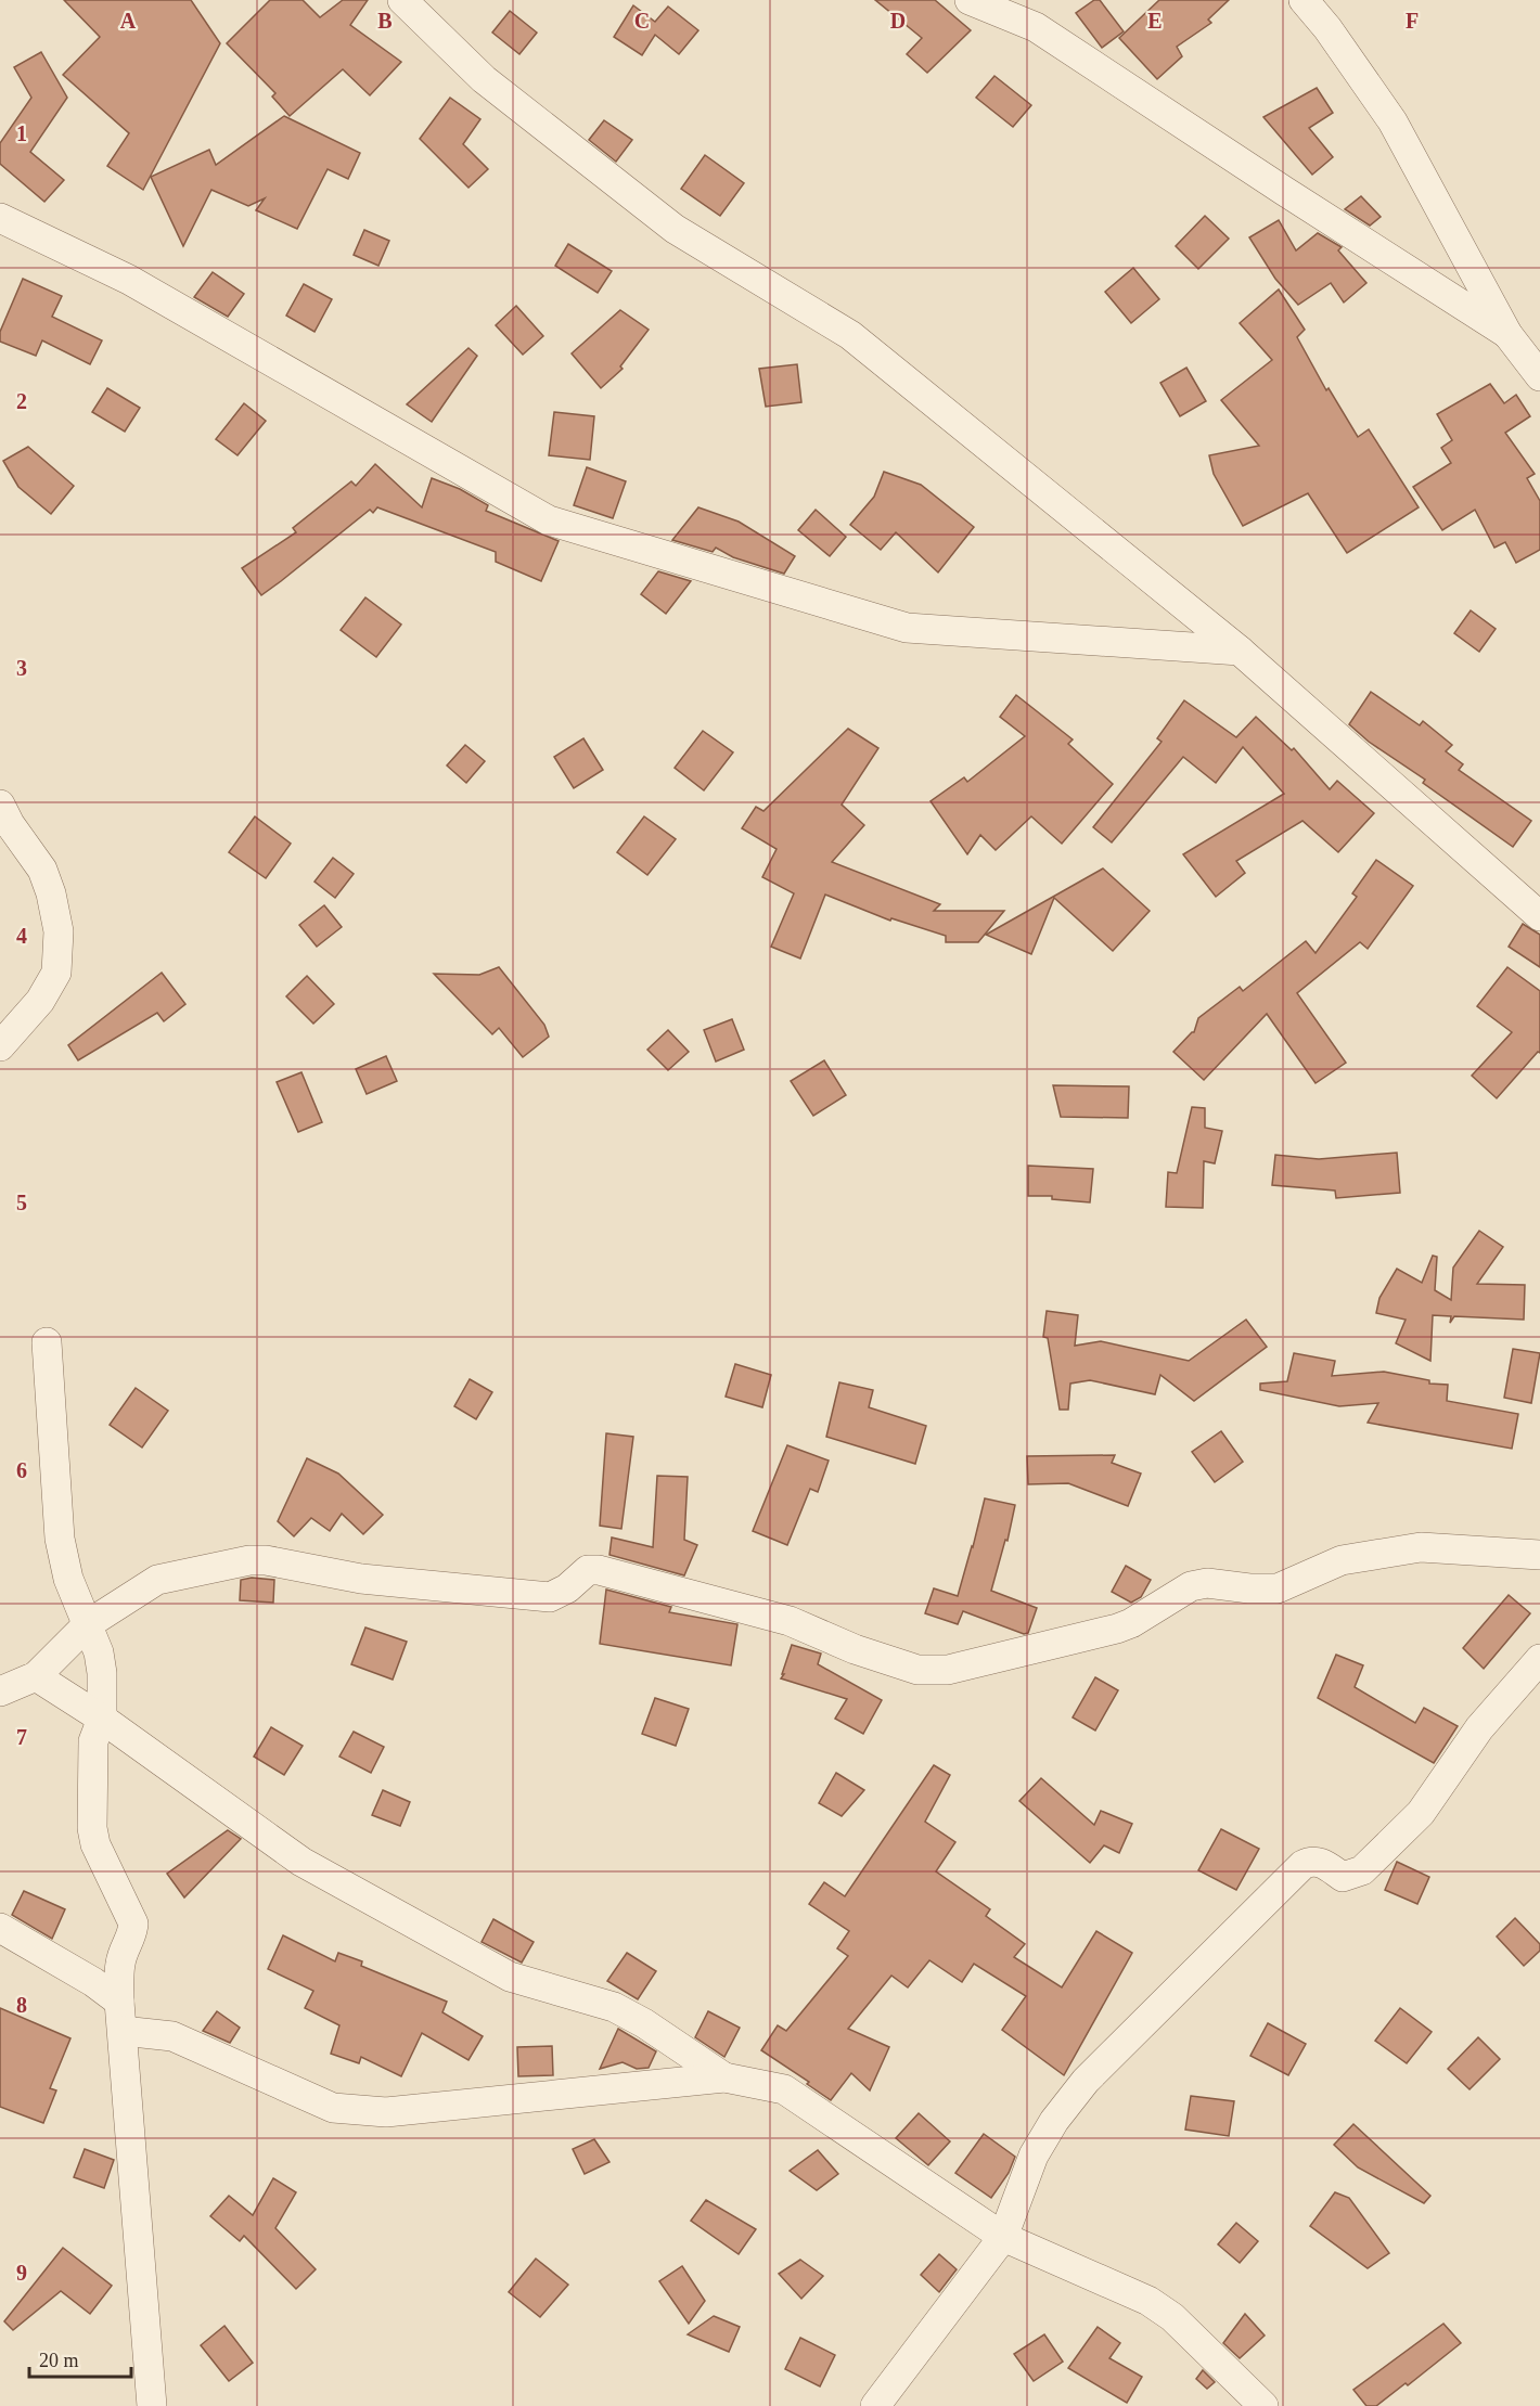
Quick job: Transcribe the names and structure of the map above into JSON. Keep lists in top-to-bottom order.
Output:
{
  "scale_bar": "20 m",
  "grid": {
    "columns": [
      "A",
      "B",
      "C",
      "D",
      "E",
      "F"
    ],
    "rows": [
      "1",
      "2",
      "3",
      "4",
      "5",
      "6",
      "7",
      "8",
      "9"
    ]
  }
}
